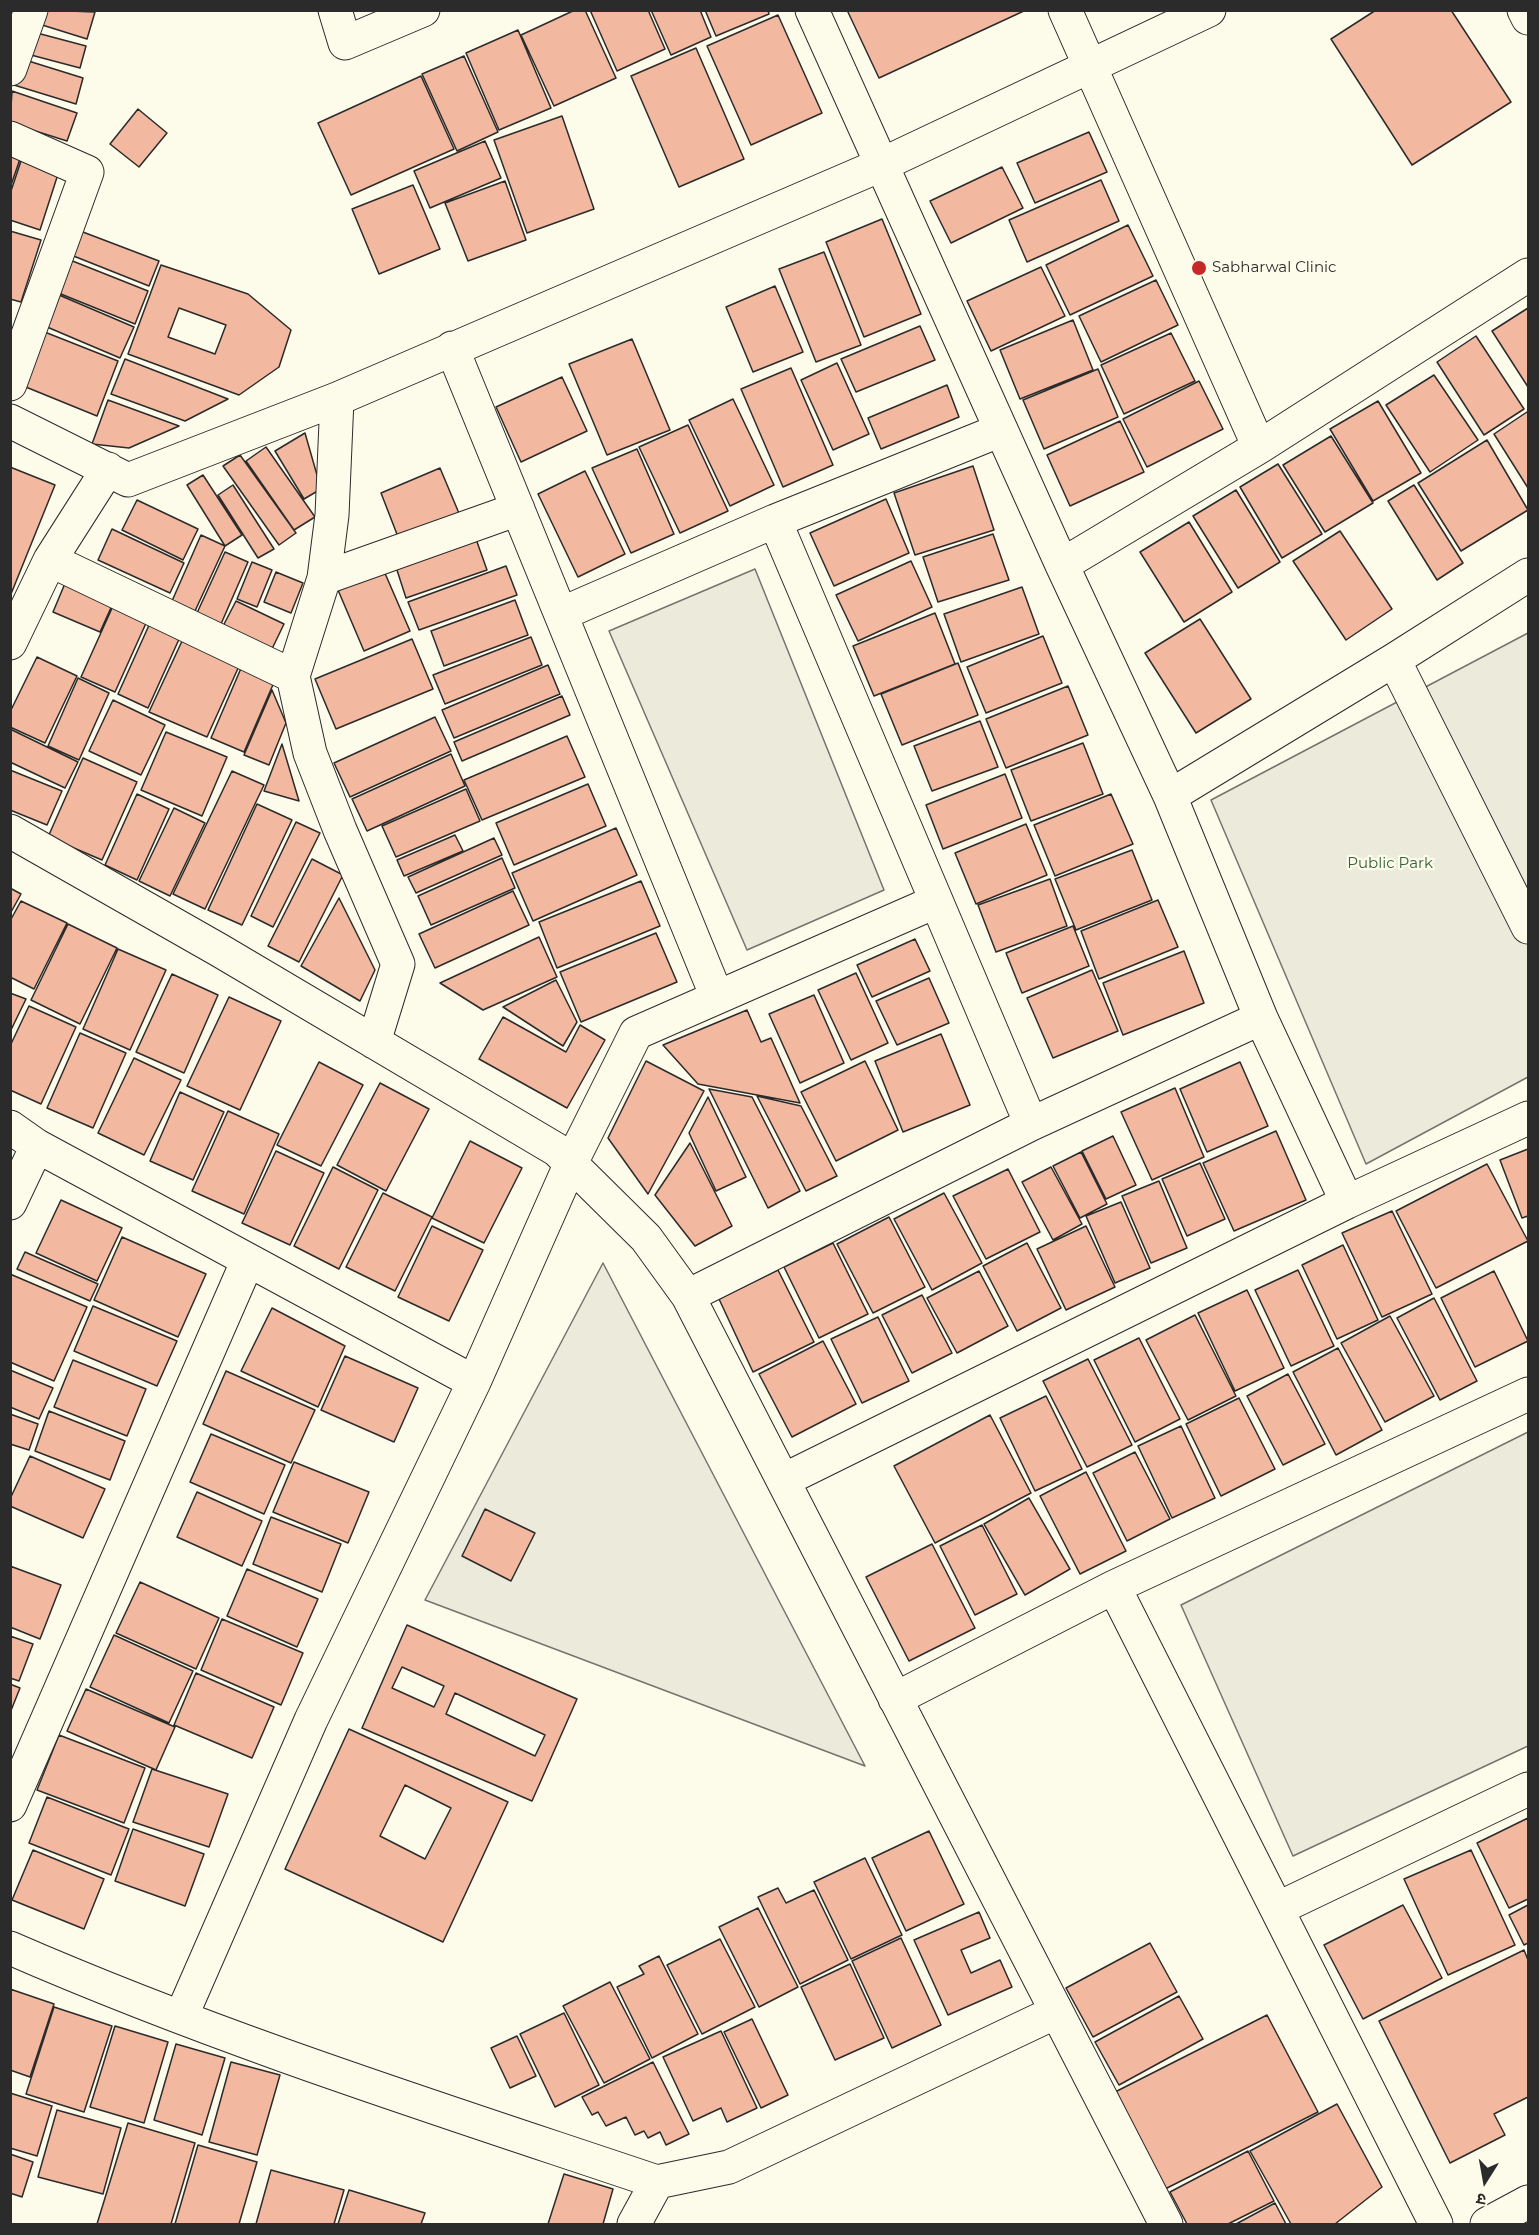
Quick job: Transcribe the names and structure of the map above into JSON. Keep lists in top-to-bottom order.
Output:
{
  "parks": ["Public Park"],
  "places": ["Sabharwal Clinic"],
  "north": "bottom"
}
